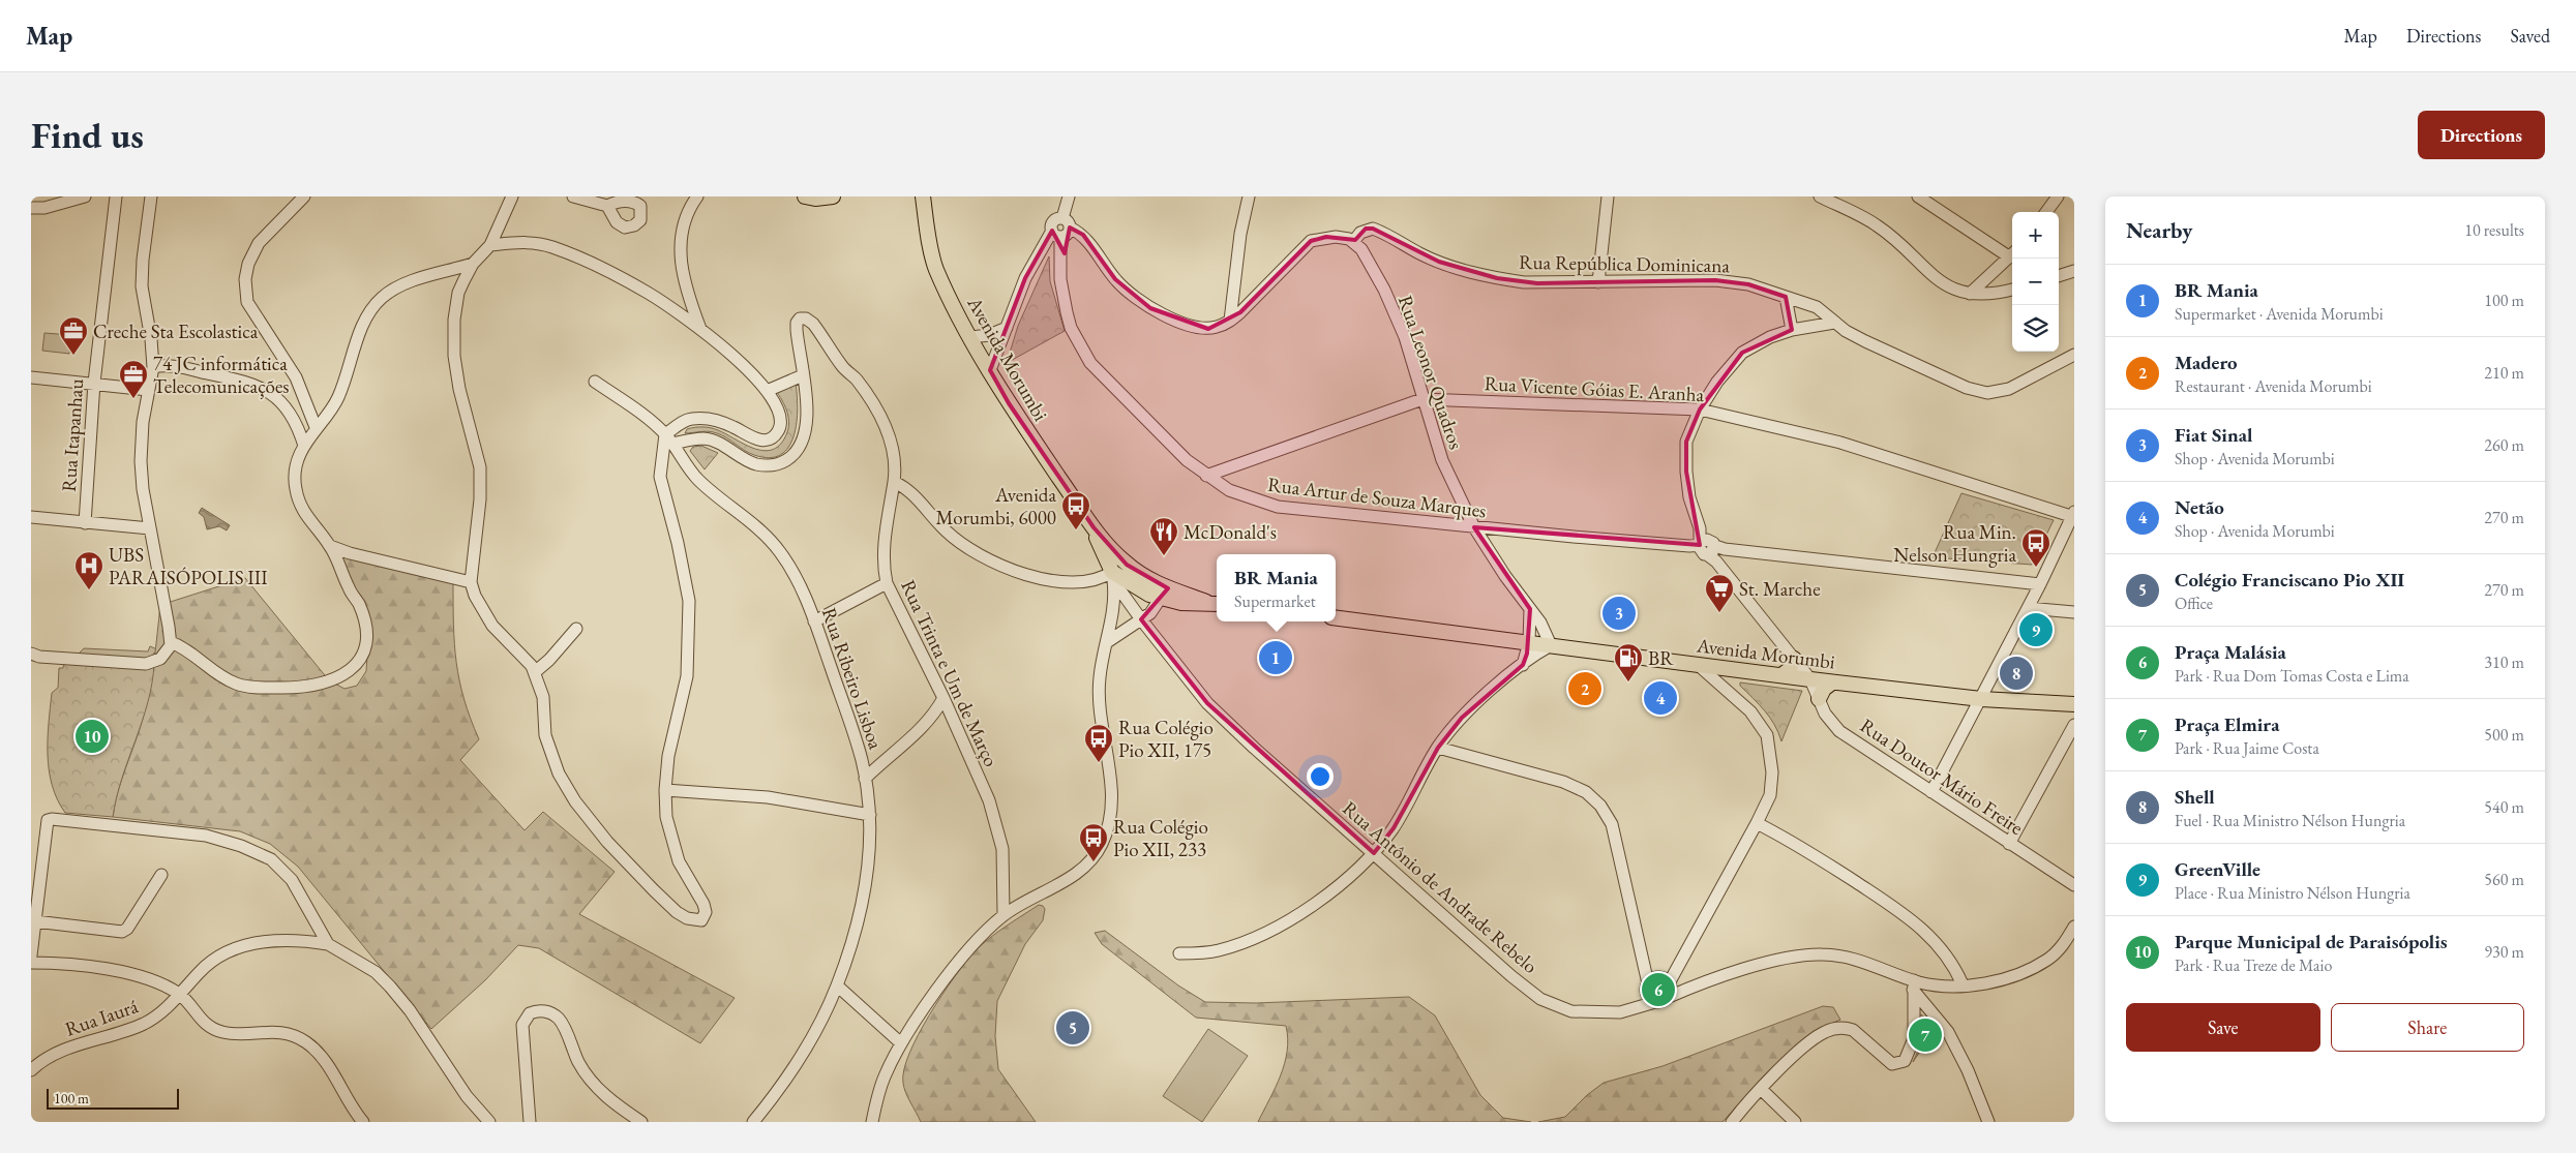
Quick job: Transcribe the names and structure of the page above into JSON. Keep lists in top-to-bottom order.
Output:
{
  "streets": {
    "main road": ["Avenida Morumbi"],
    "street": [
      "Rua República Dominicana",
      "Rua Leonor Quadros",
      "Rua Vicente Góias E. Aranha",
      "Rua Itapanhau",
      "Rua Artur de Souza Marques",
      "Rua Trinta e Um de Março",
      "Rua Ribeiro Lisboa",
      "Rua Doutor Mário Freire",
      "Rua Antônio de Andrade Rebelo",
      "Rua Iaurá"
    ]
  },
  "crossings": [
    ["Rua República Dominicana", "Rua Leonor Quadros"],
    ["Rua República Dominicana", "Rua Doutor Mário Freire"],
    ["Avenida Morumbi", "Rua Leonor Quadros"],
    ["Avenida Morumbi", "Rua Doutor Mário Freire"],
    ["Avenida Morumbi", "Rua Antônio de Andrade Rebelo"],
    ["Rua Leonor Quadros", "Rua Vicente Góias E. Aranha"],
    ["Rua Leonor Quadros", "Rua Artur de Souza Marques"],
    ["Rua Vicente Góias E. Aranha", "Rua Artur de Souza Marques"],
    ["Rua Vicente Góias E. Aranha", "Rua Doutor Mário Freire"],
    ["Rua Artur de Souza Marques", "Rua Doutor Mário Freire"],
    ["Rua Trinta e Um de Março", "Rua Ribeiro Lisboa"]
  ],
  "places": {
    "office": ["Creche Sta Escolastica", "74 JC informática Telecomunicações"],
    "bus stop": [
      "Avenida Morumbi, 6000",
      "Rua Min. Nelson Hungria",
      "Rua Colégio Pio XII, 175",
      "Rua Colégio Pio XII, 233"
    ],
    "restaurant": ["McDonald's"],
    "hospital": ["UBS PARAISÓPOLIS III"],
    "supermarket": ["St. Marche"],
    "fuel station": ["BR"]
  },
  "scale_bar": "100 m",
  "page": {
    "header": "Map",
    "nav": ["Map", "Directions", "Saved"],
    "buttons": [
      "Directions",
      ["Save", "Share"]
    ],
    "title": "Find us",
    "heading": ["Nearby", "10 results"],
    "map_buttons": ["+", "−"],
    "list": [
      {
        "mark": "1",
        "name": "BR Mania",
        "note": "Supermarket · Avenida Morumbi",
        "value": "100 m"
      },
      {
        "mark": "2",
        "name": "Madero",
        "note": "Restaurant · Avenida Morumbi",
        "value": "210 m"
      },
      {
        "mark": "3",
        "name": "Fiat Sinal",
        "note": "Shop · Avenida Morumbi",
        "value": "260 m"
      },
      {
        "mark": "4",
        "name": "Netão",
        "note": "Shop · Avenida Morumbi",
        "value": "270 m"
      },
      {
        "mark": "5",
        "name": "Colégio Franciscano Pio XII",
        "note": "Office",
        "value": "270 m"
      },
      {
        "mark": "6",
        "name": "Praça Malásia",
        "note": "Park · Rua Dom Tomas Costa e Lima",
        "value": "310 m"
      },
      {
        "mark": "7",
        "name": "Praça Elmira",
        "note": "Park · Rua Jaime Costa",
        "value": "500 m"
      },
      {
        "mark": "8",
        "name": "Shell",
        "note": "Fuel · Rua Ministro Nélson Hungria",
        "value": "540 m"
      },
      {
        "mark": "9",
        "name": "GreenVille",
        "note": "Place · Rua Ministro Nélson Hungria",
        "value": "560 m"
      },
      {
        "mark": "10",
        "name": "Parque Municipal de Paraisópolis",
        "note": "Park · Rua Treze de Maio",
        "value": "930 m"
      }
    ],
    "popup": ["BR Mania", "Supermarket"],
    "pins": [
      "3",
      "9",
      "1",
      "8",
      "2",
      "4",
      "10",
      "6",
      "5",
      "7"
    ],
    "scale": "100 m"
  }
}
